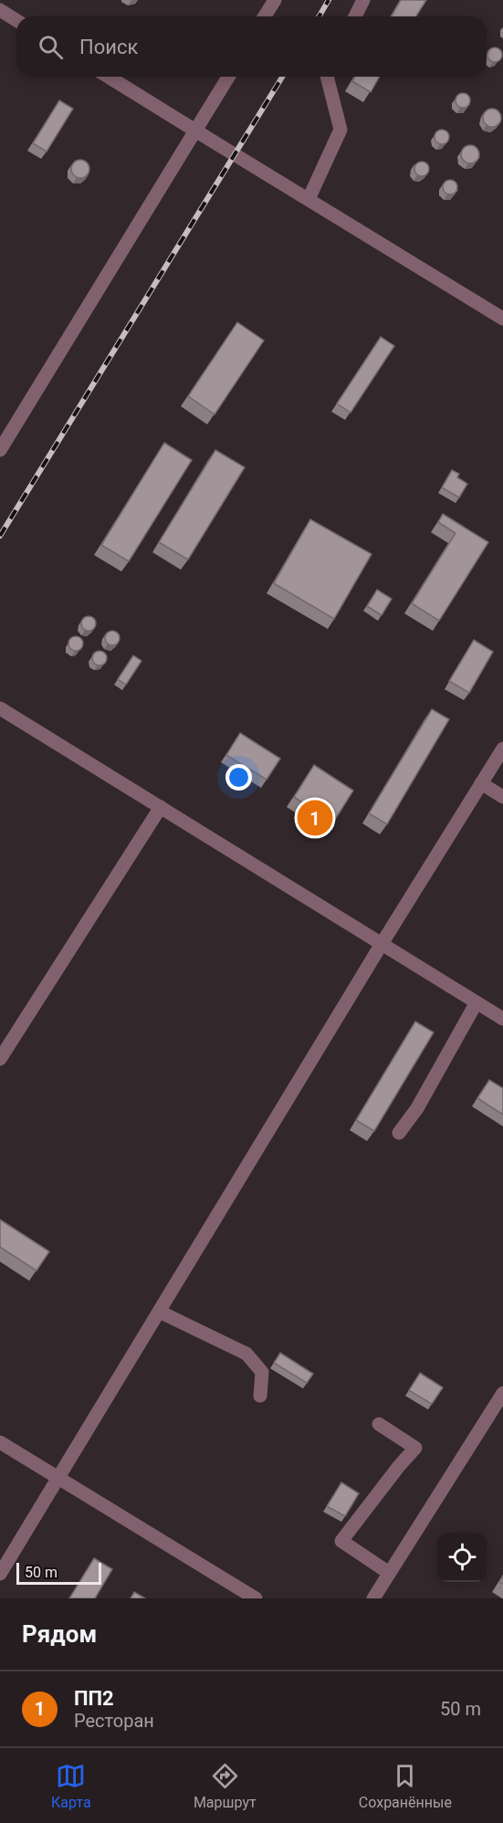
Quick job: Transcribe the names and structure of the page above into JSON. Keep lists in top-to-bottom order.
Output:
{
  "scale_bar": "50 m",
  "page": {
    "search": "Поиск",
    "pins": "1",
    "scale": "50 m",
    "heading": "Рядом",
    "list": [
      {
        "mark": "1",
        "name": "ПП2",
        "note": "Ресторан",
        "value": "50 m"
      }
    ],
    "nav": ["Карта", "Маршрут", "Сохранённые"]
  }
}
